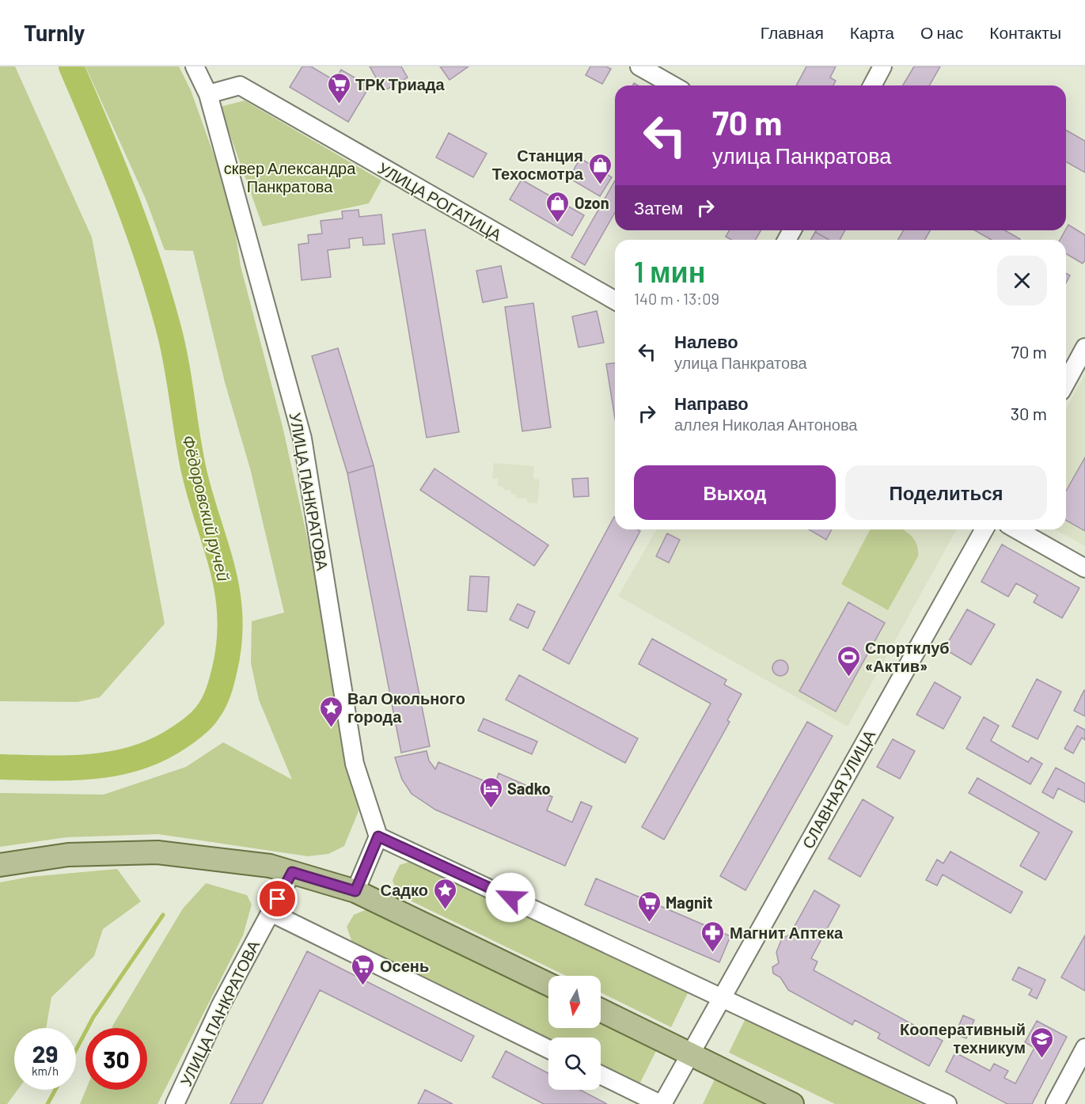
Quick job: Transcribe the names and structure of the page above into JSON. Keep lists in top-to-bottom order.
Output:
{
  "streets": {
    "street": ["УЛИЦА РОГАТИЦА", "УЛИЦА ПАНКРАТОВА", "СЛАВНАЯ УЛИЦА"]
  },
  "crossings": [
    ["УЛИЦА РОГАТИЦА", "УЛИЦА ПАНКРАТОВА"]
  ],
  "water": ["Фёдоровский ручей"],
  "parks": ["сквер Александра Панкратова"],
  "places": {
    "supermarket": ["ТРК Триада", "Magnit", "Осень"],
    "shop": ["Станция Техосмотра", "Ozon"],
    "sports": ["Спортклуб «Актив»"],
    "place": ["Вал Окольного города", "Садко"],
    "hotel": ["Sadko"],
    "pharmacy": ["Магнит Аптека"],
    "school or university": ["Кооперативный техникум"]
  },
  "north": "bottom",
  "page": {
    "header": "Turnly",
    "nav": [
      "Главная",
      "Карта",
      "О нас",
      "Контакты"
    ],
    "turn": ["70 m", "улица Панкратова"],
    "then": "Затем",
    "heading": ["1 мин", "140 m · 13:09"],
    "list": [
      {
        "name": "Налево",
        "note": "улица Панкратова",
        "value": "70 m"
      },
      {
        "name": "Направо",
        "note": "аллея Николая Антонова",
        "value": "30 m"
      }
    ],
    "buttons": ["Выход", "Поделиться"],
    "speed": "29 km/h",
    "limit": "30"
  }
}
